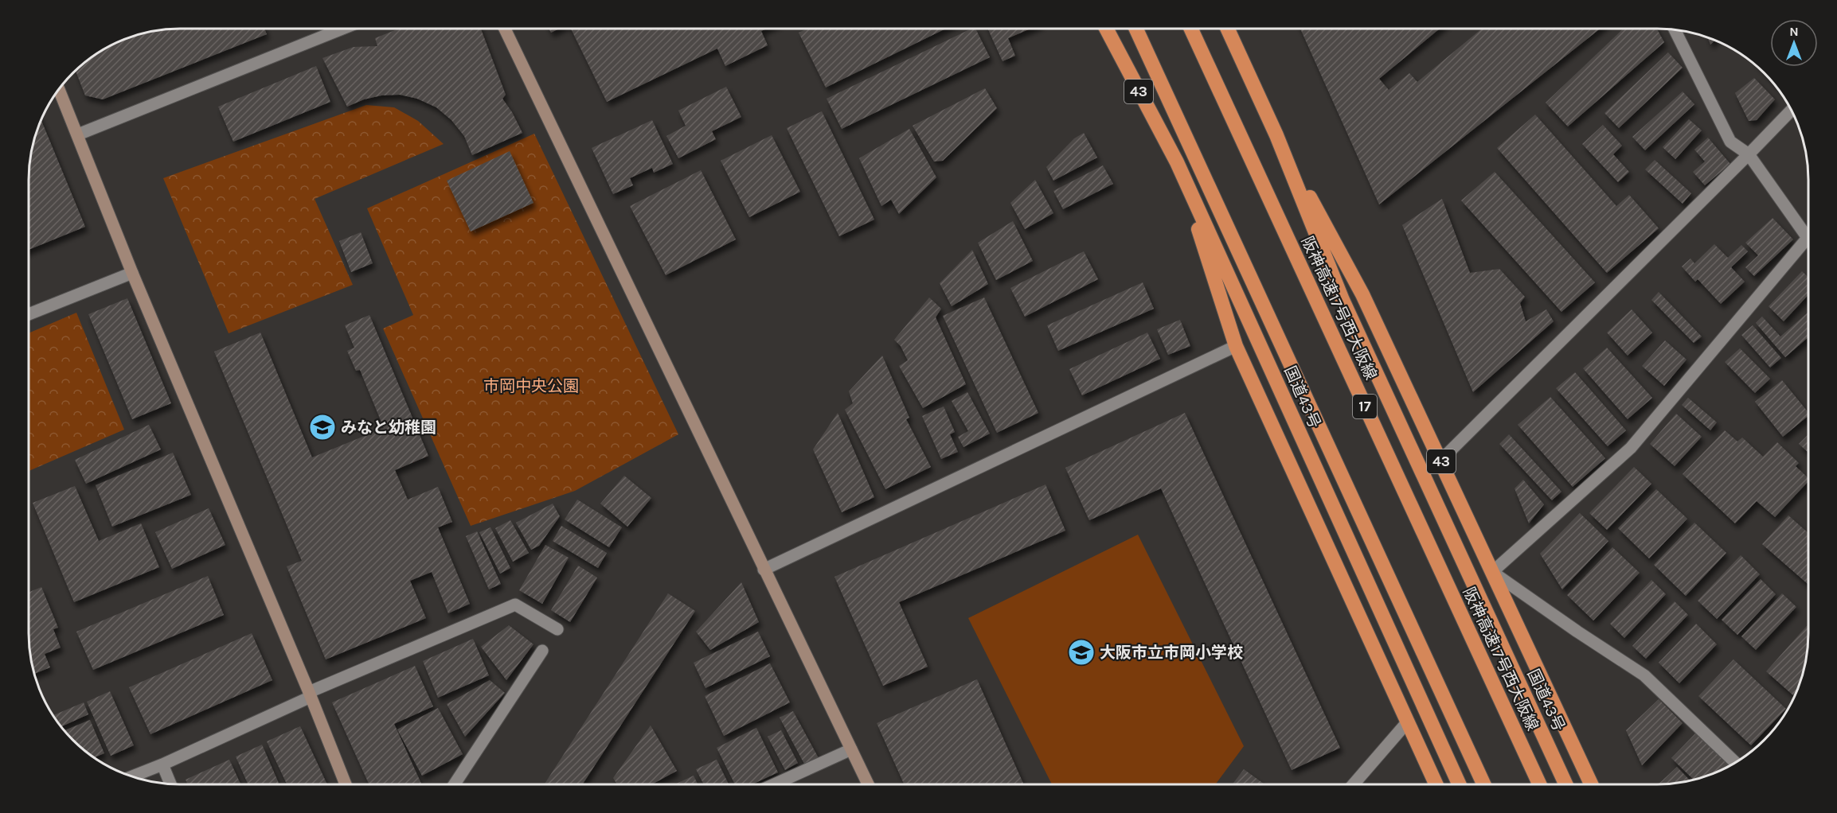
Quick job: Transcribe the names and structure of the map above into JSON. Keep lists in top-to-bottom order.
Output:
{
  "streets": {
    "highway": [
      "43",
      "阪神高速17号西大阪線",
      "国道43号",
      "17"
    ]
  },
  "crossings": [
    ["43", "国道43号"]
  ],
  "parks": ["市岡中央公園"],
  "places": {
    "school or university": ["みなと幼稚園", "大阪市立市岡小学校"]
  },
  "north": "top"
}
